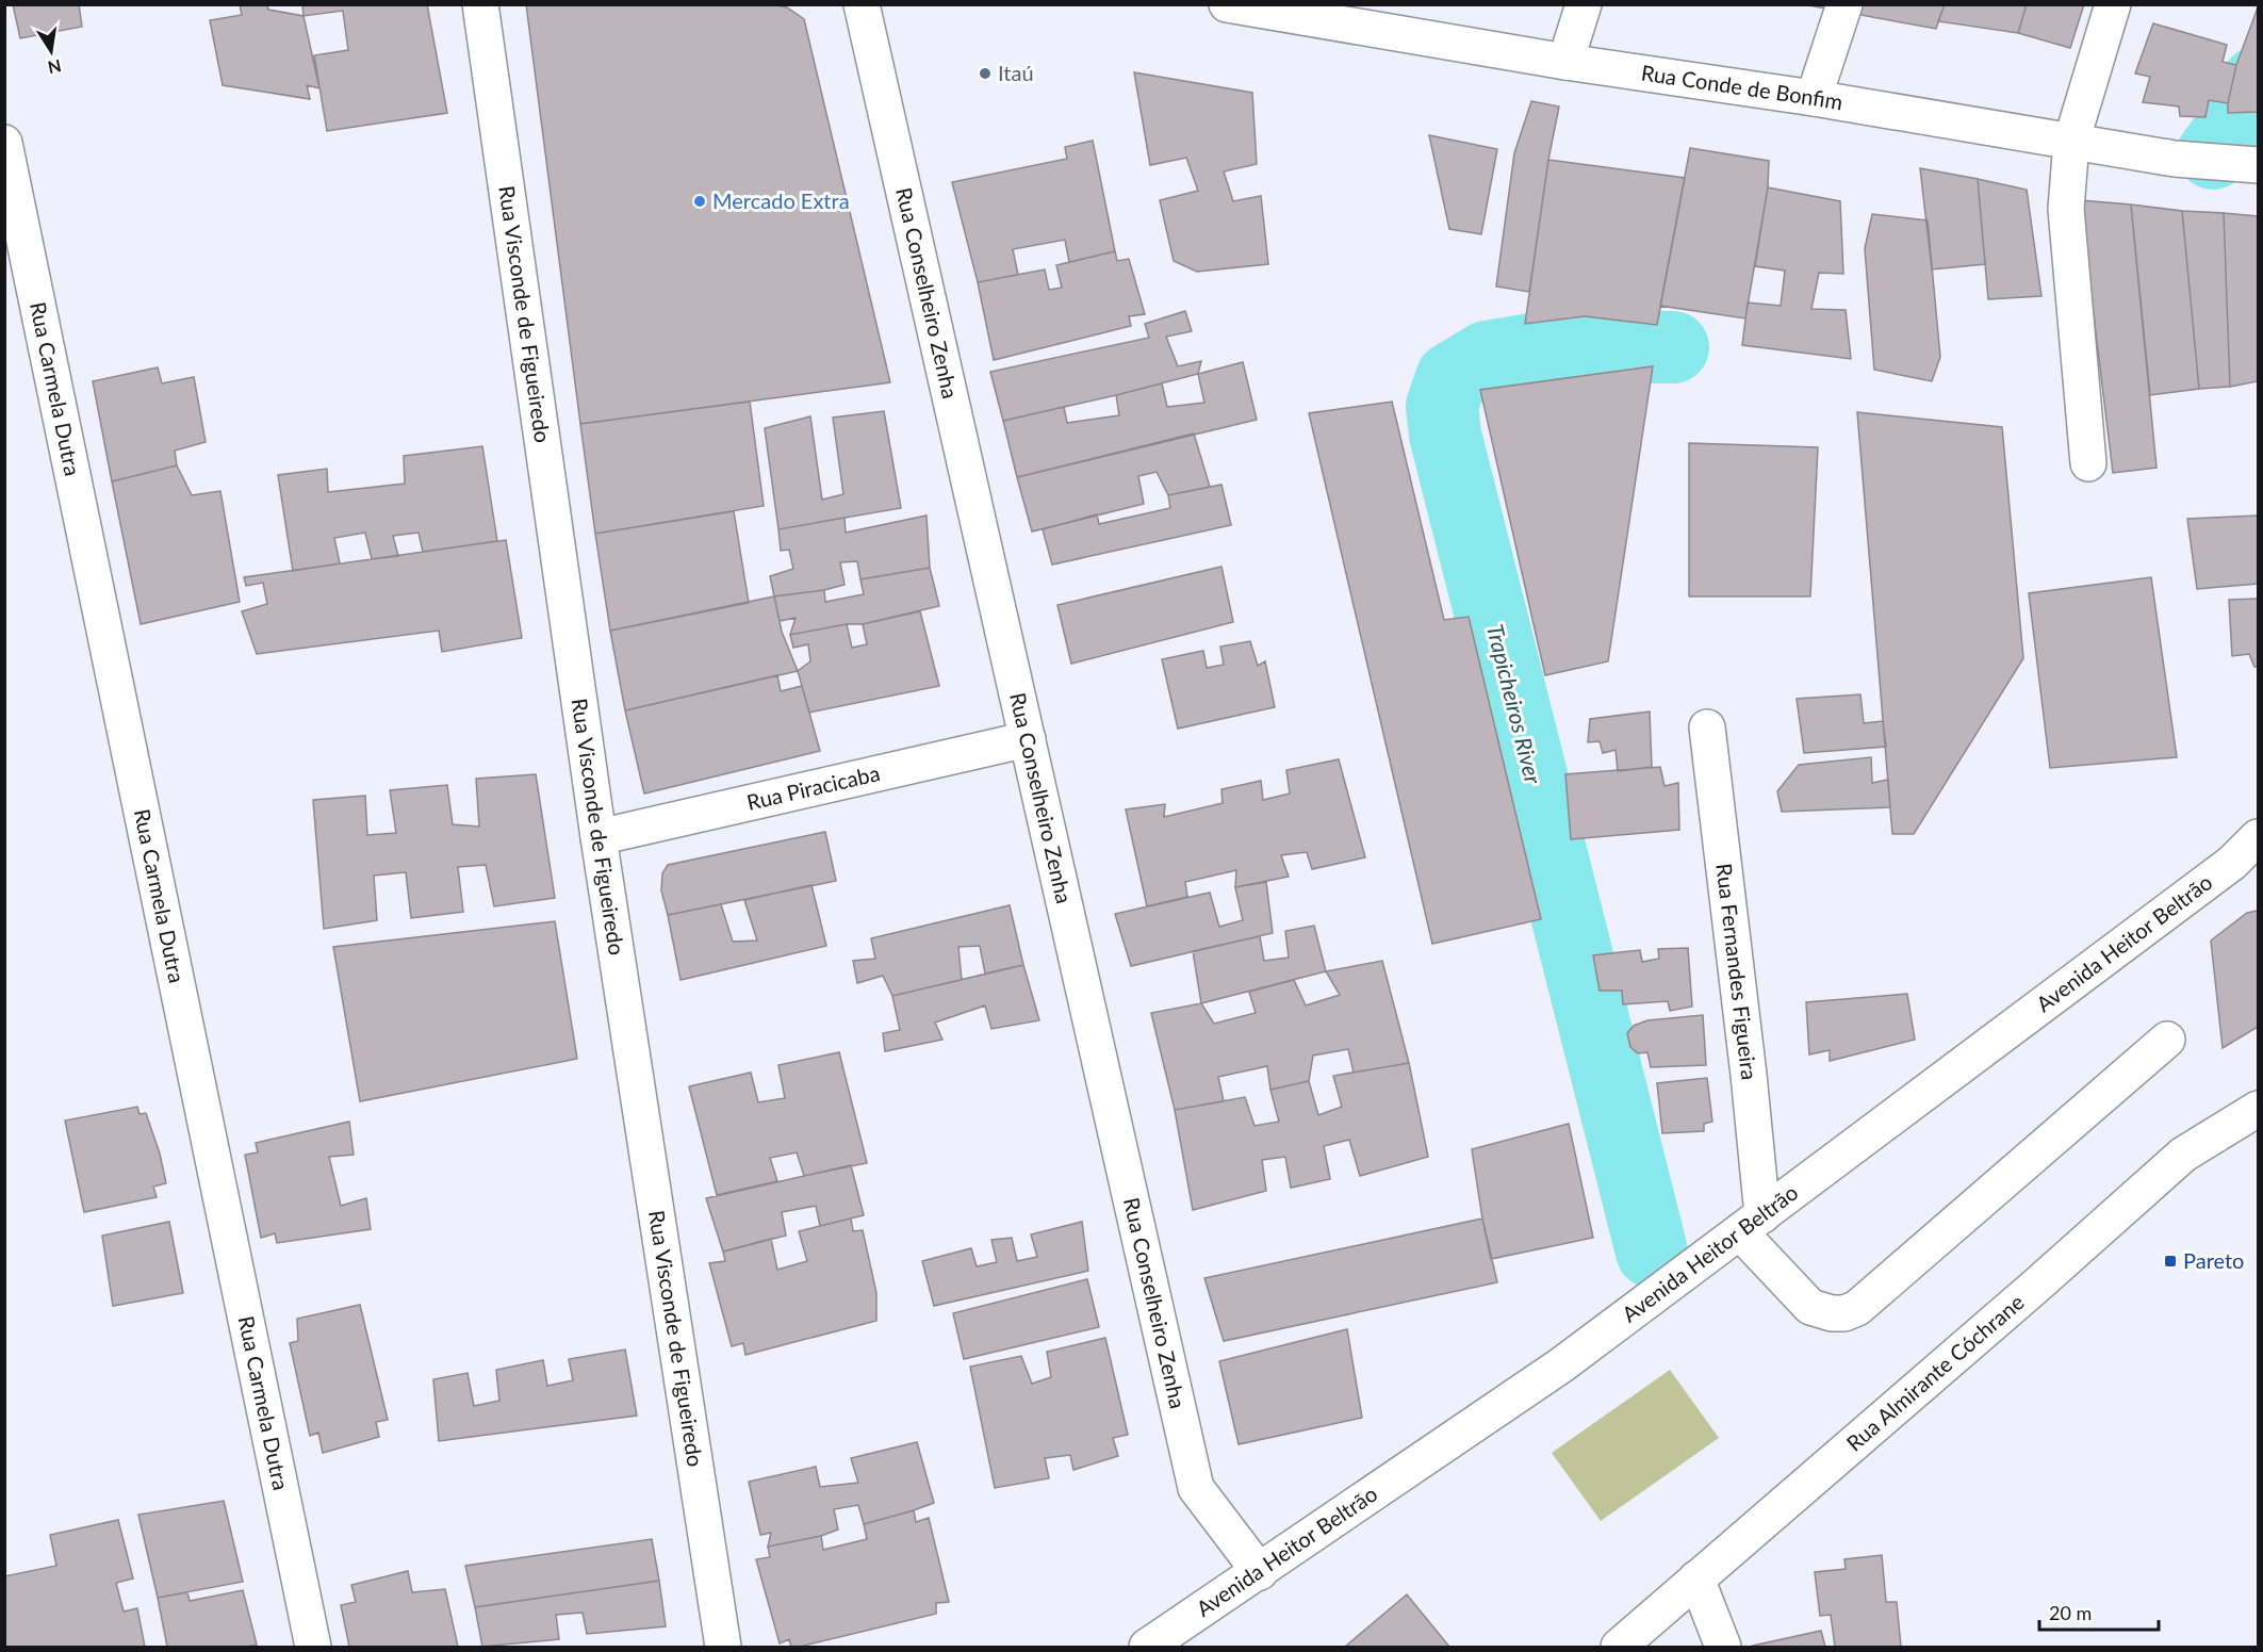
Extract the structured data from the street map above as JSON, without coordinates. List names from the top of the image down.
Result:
{
  "streets": {
    "street": [
      "Rua Conde de Bonfim",
      "Rua Conselheiro Zenha",
      "Rua Visconde de Figueiredo",
      "Rua Carmela Dutra",
      "Rua Piracicaba",
      "Avenida Heitor Beltrão",
      "Rua Fernandes Figueira",
      "Rua Almirante Cóchrane"
    ]
  },
  "crossings": [
    ["Rua Conselheiro Zenha", "Rua Piracicaba"],
    ["Rua Conselheiro Zenha", "Avenida Heitor Beltrão"],
    ["Rua Visconde de Figueiredo", "Rua Piracicaba"],
    ["Avenida Heitor Beltrão", "Rua Fernandes Figueira"]
  ],
  "water": ["Trapicheiros River"],
  "places": {
    "other": ["Itaú", "Mercado Extra"],
    "transit": ["Pareto"]
  },
  "scale_bar": "20 m",
  "north": "bottom"
}
